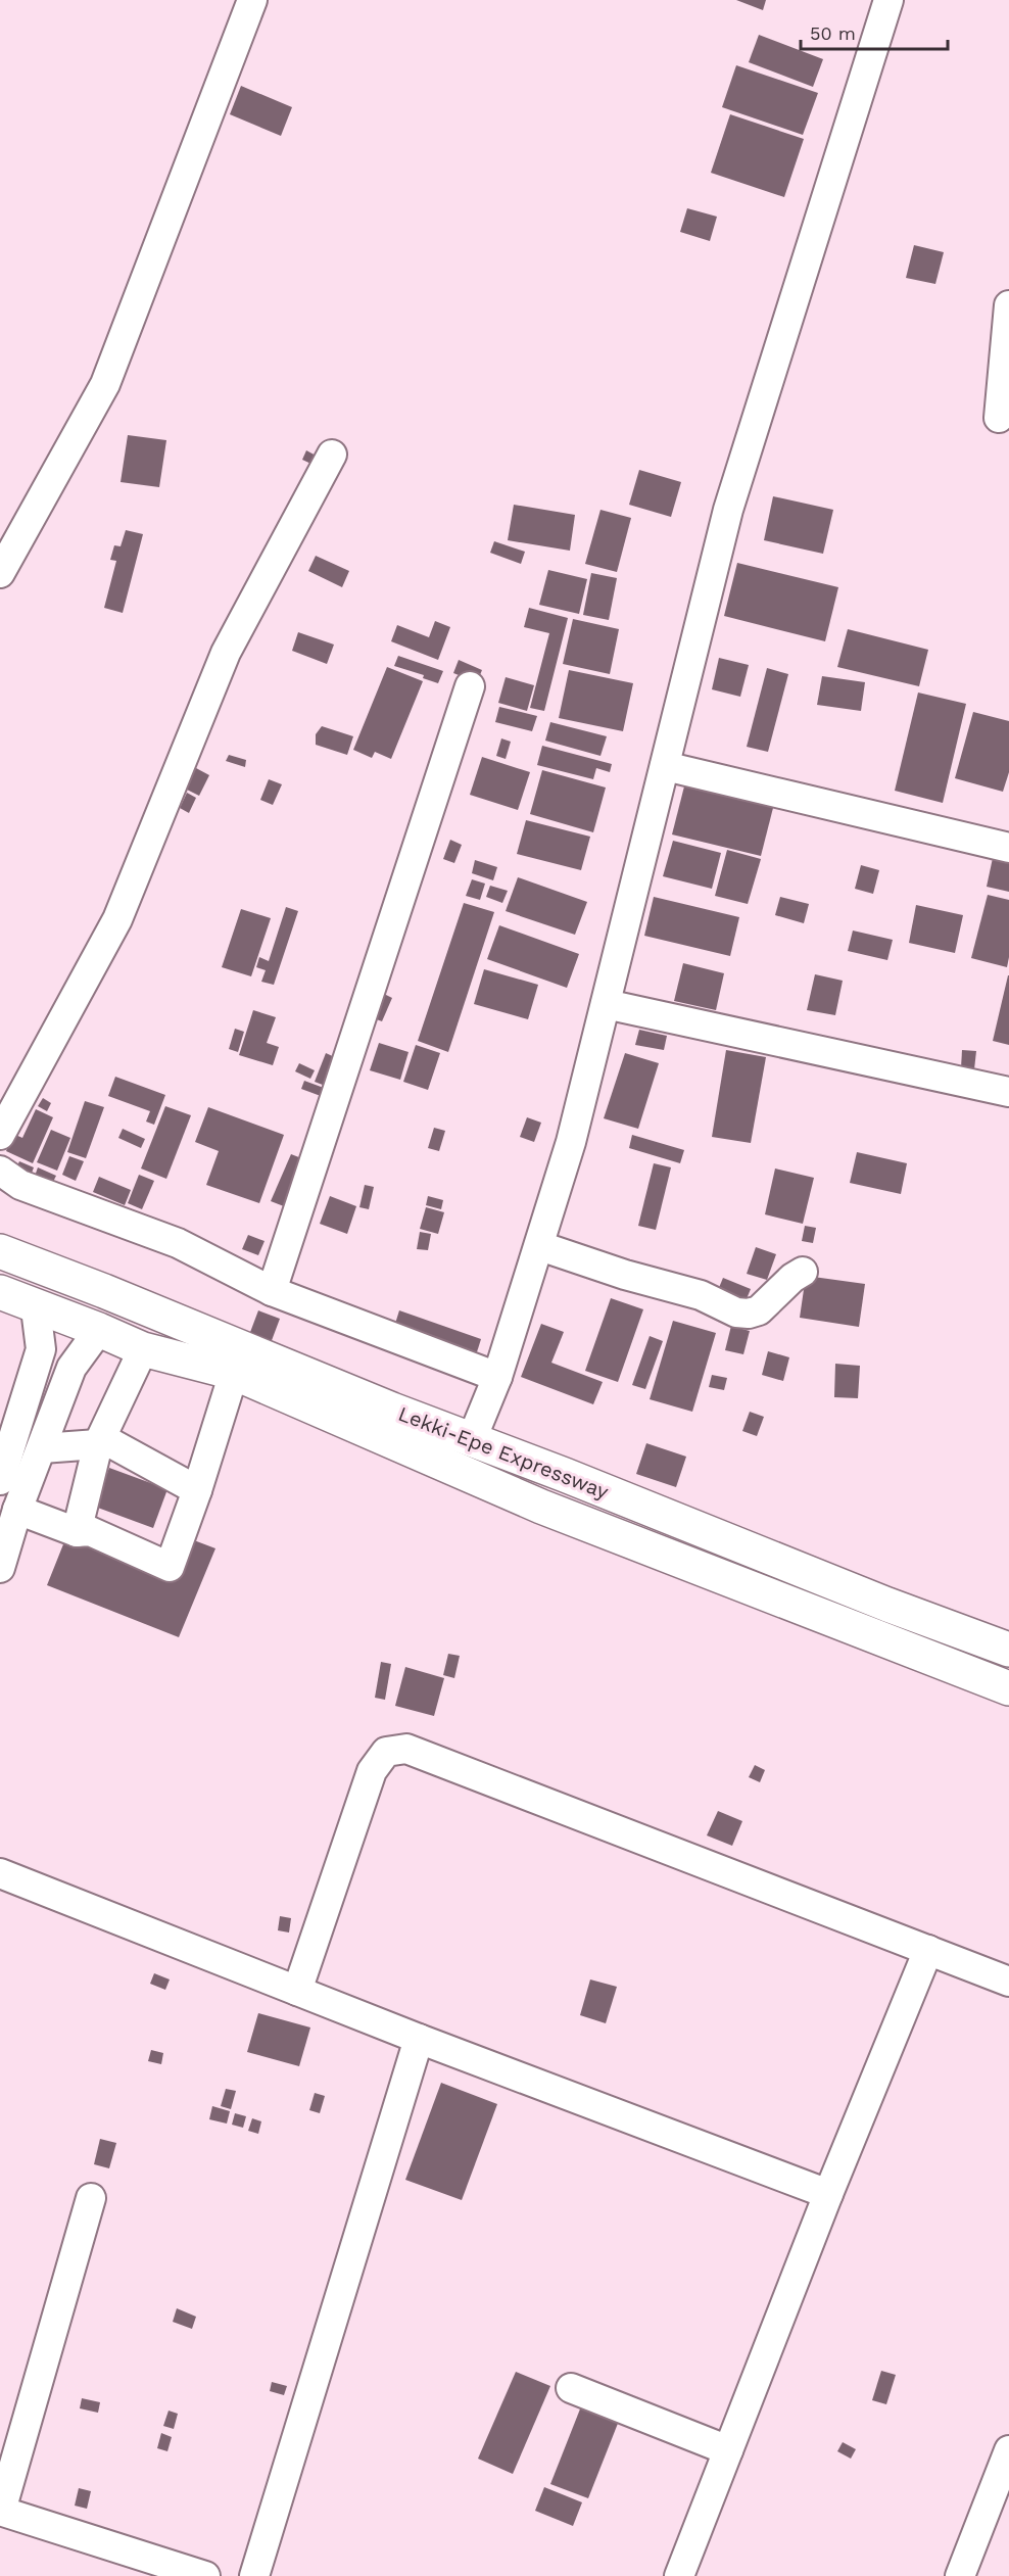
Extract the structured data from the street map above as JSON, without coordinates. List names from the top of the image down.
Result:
{
  "streets": {
    "highway": ["Lekki-Epe Expressway"]
  },
  "scale_bar": "50 m"
}
